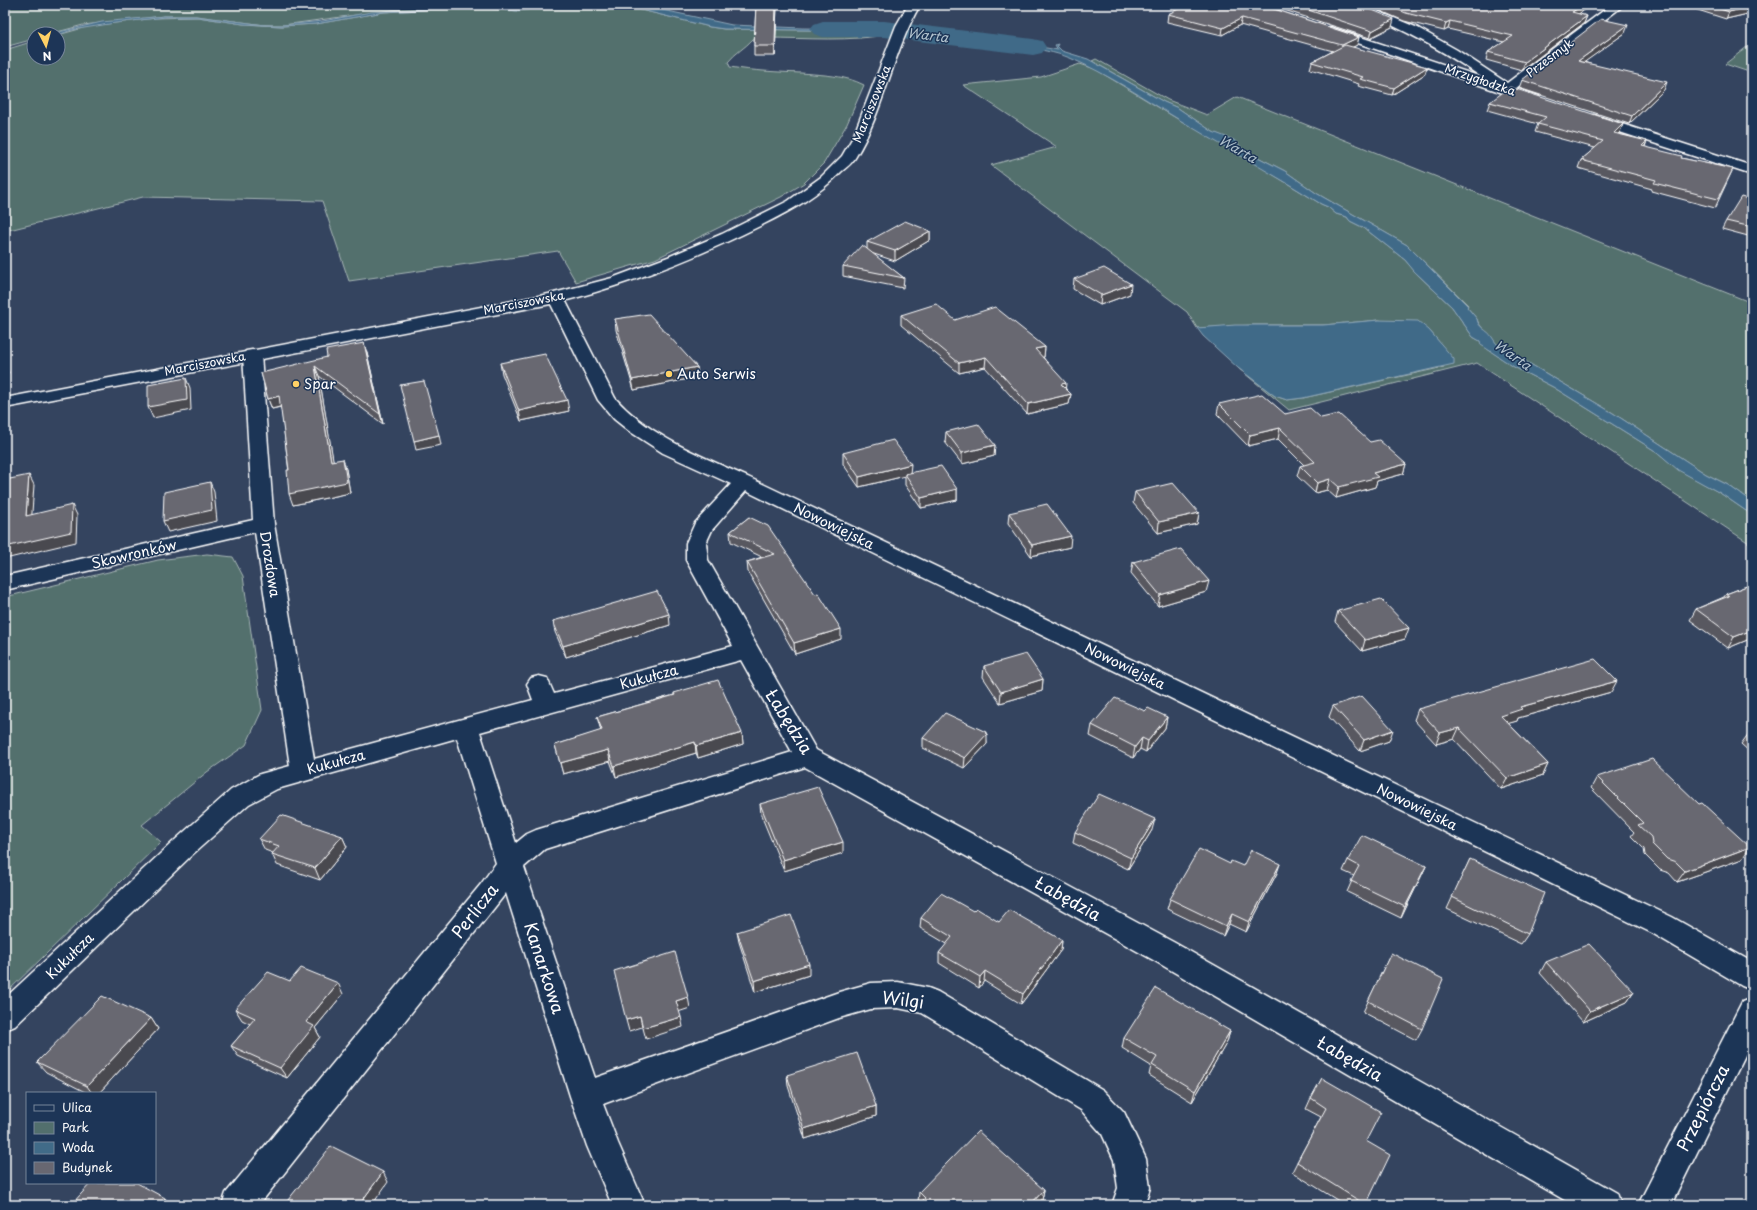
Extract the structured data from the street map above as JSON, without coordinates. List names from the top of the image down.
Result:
{
  "streets": {
    "street": [
      "Przesmyk",
      "Mrzygłodzka",
      "Marciszowska",
      "Nowowiejska",
      "Skowronków",
      "Drozdowa",
      "Kukułcza",
      "Łabędzia",
      "Perlicza",
      "Kanarkowa",
      "Wilgi",
      "Przepiórcza"
    ]
  },
  "crossings": [
    ["Przesmyk", "Mrzygłodzka"],
    ["Marciszowska", "Nowowiejska"],
    ["Marciszowska", "Drozdowa"],
    ["Nowowiejska", "Łabędzia"],
    ["Skowronków", "Drozdowa"],
    ["Drozdowa", "Kukułcza"],
    ["Kukułcza", "Łabędzia"],
    ["Kukułcza", "Kanarkowa"],
    ["Łabędzia", "Perlicza"],
    ["Perlicza", "Kanarkowa"],
    ["Kanarkowa", "Wilgi"]
  ],
  "water": ["Warta"],
  "places": ["Auto Serwis", "Spar"],
  "legend": [
    "Ulica",
    "Park",
    "Woda",
    "Budynek"
  ],
  "north": "bottom"
}
